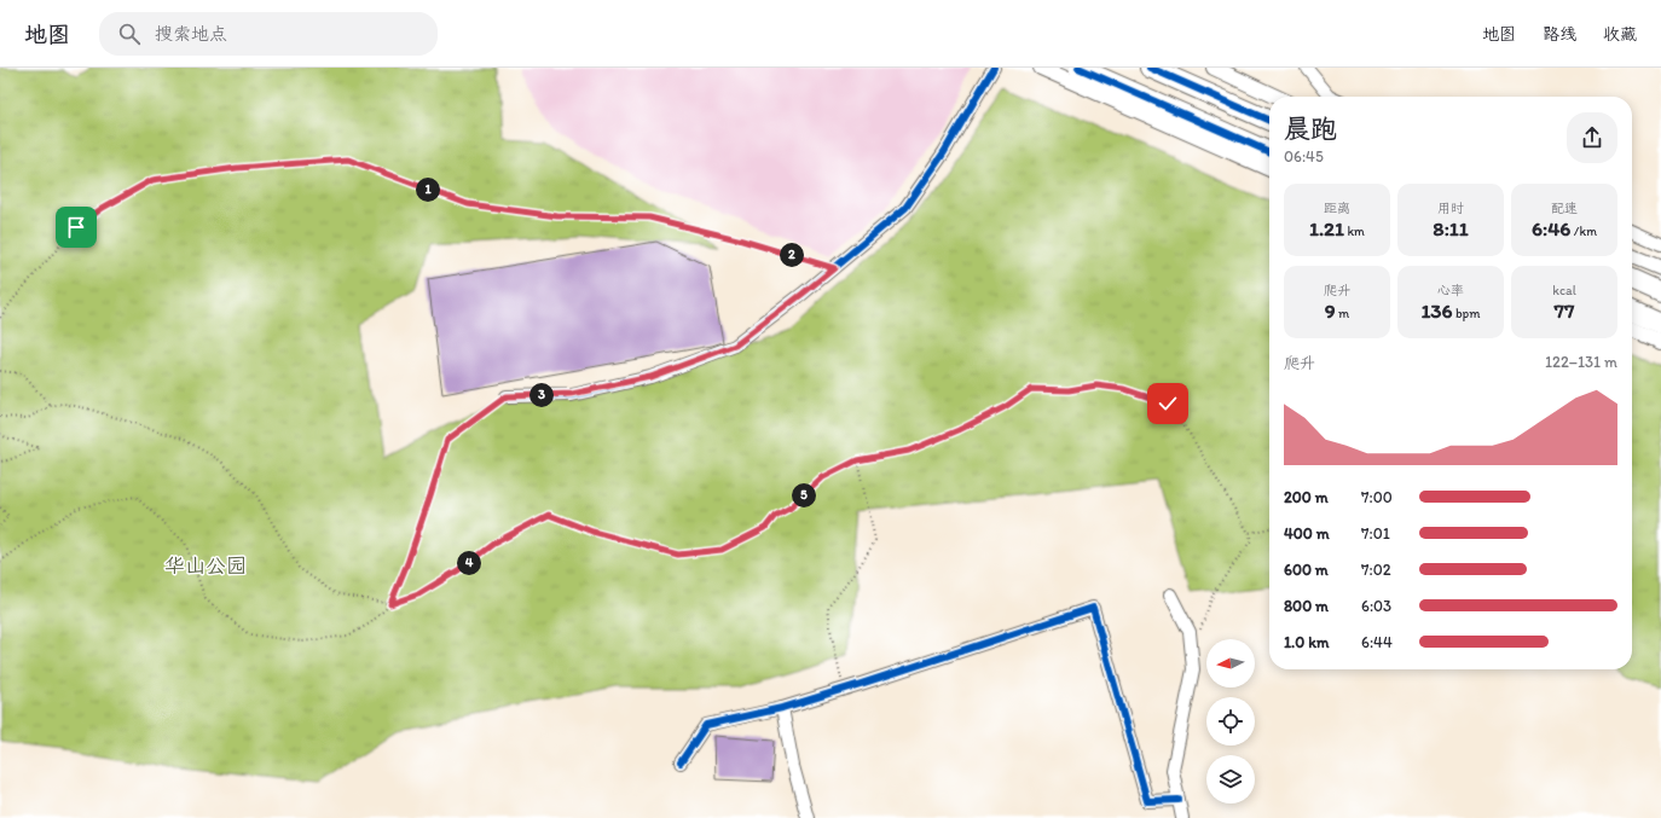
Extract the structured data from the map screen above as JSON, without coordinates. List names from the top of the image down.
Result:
{
  "parks": ["华山公园"],
  "north": "left",
  "page": {
    "header": "地图",
    "search": "搜索地点",
    "nav": ["地图", "路线", "收藏"],
    "heading": ["晨跑", "06:45"],
    "pins": [
      "1",
      "2",
      "3",
      "5",
      "4"
    ],
    "stats": [
      ["距离", "1.21 km"],
      ["用时", "8:11"],
      ["配速", "6:46 /km"],
      ["爬升", "9 m"],
      ["心率", "136 bpm"],
      ["kcal", "77"]
    ],
    "chart": ["爬升", "122–131 m"],
    "list": [
      {
        "name": "200 m",
        "note": "7:00"
      },
      {
        "name": "400 m",
        "note": "7:01"
      },
      {
        "name": "600 m",
        "note": "7:02"
      },
      {
        "name": "800 m",
        "note": "6:03"
      },
      {
        "name": "1.0 km",
        "note": "6:44"
      }
    ]
  }
}
